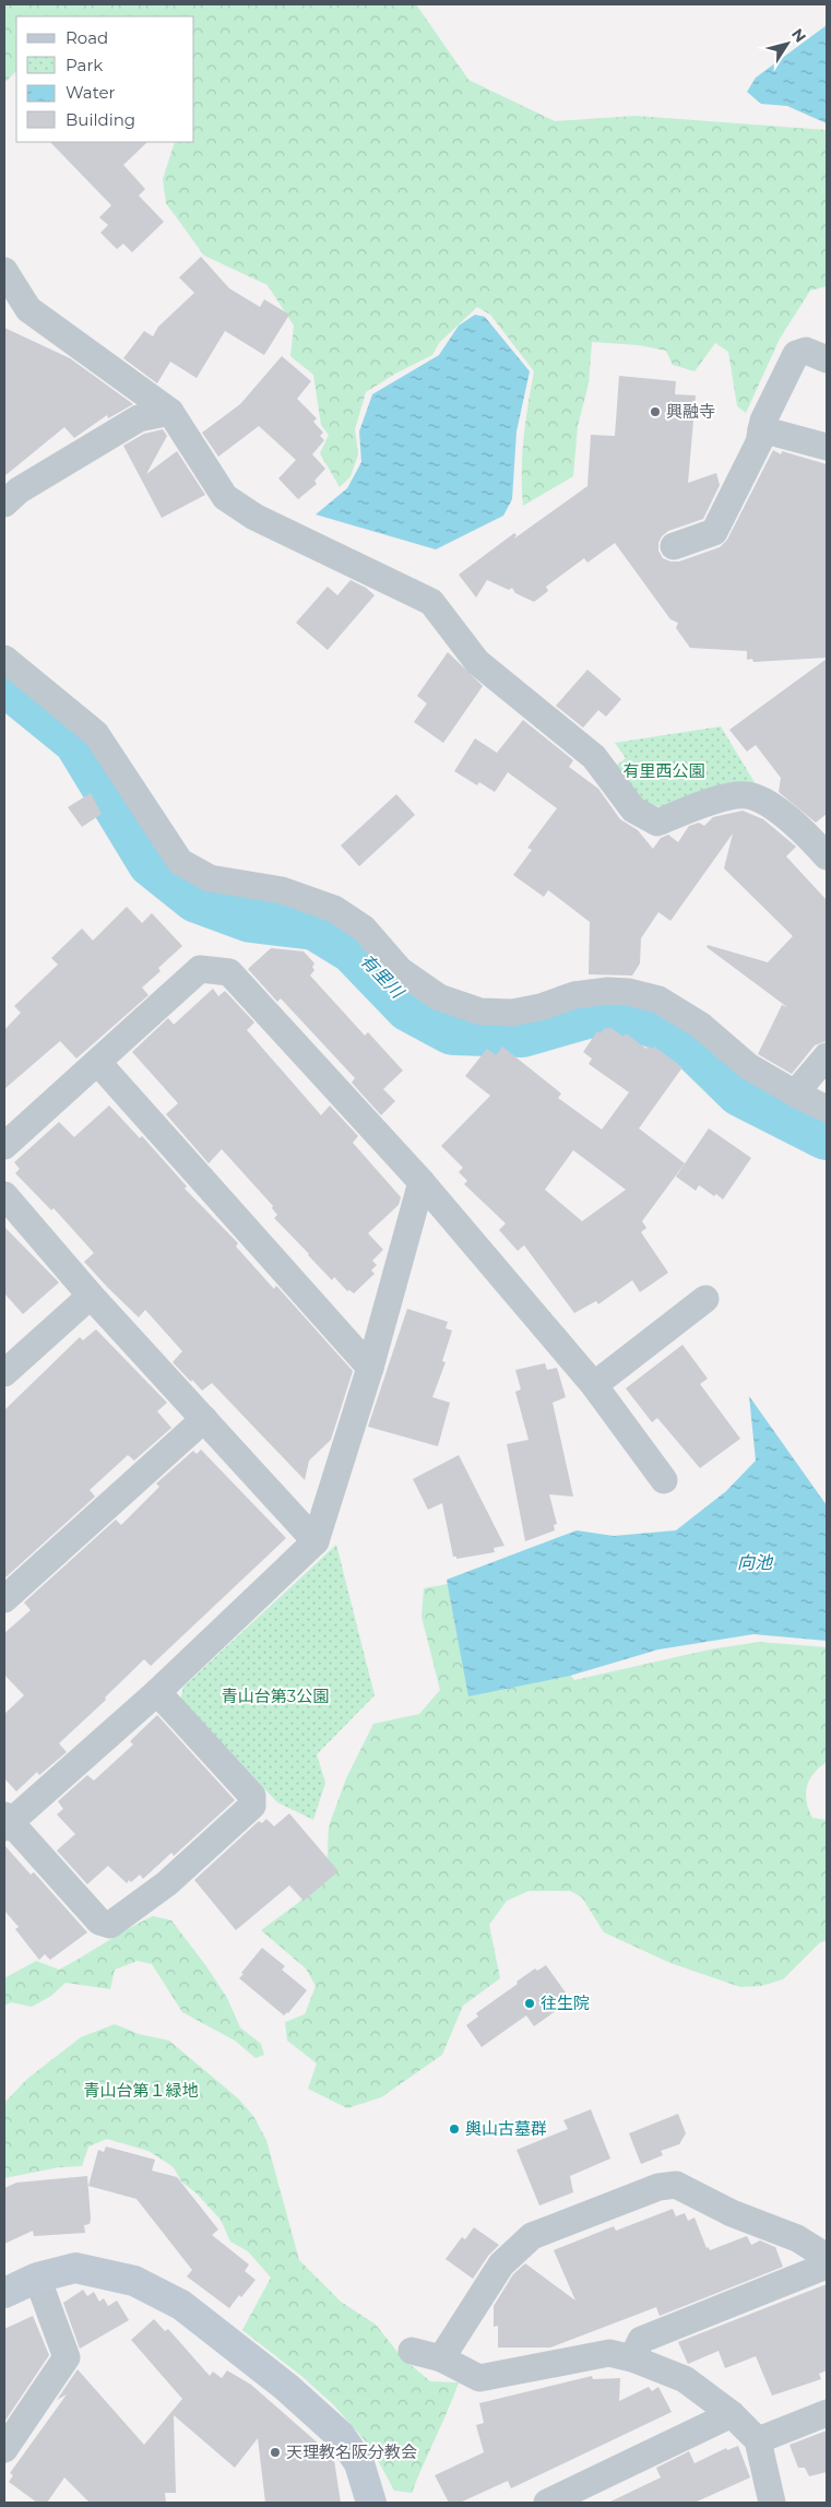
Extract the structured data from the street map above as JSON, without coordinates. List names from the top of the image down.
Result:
{
  "water": ["有里川", "向池"],
  "parks": ["有里西公園", "青山台第3公園", "青山台第１緑地"],
  "places": [
    "興融寺",
    "往生院",
    "輿山古墓群",
    "天理教名阪分教会"
  ],
  "legend": [
    "Road",
    "Park",
    "Water",
    "Building"
  ],
  "north": "top right"
}
